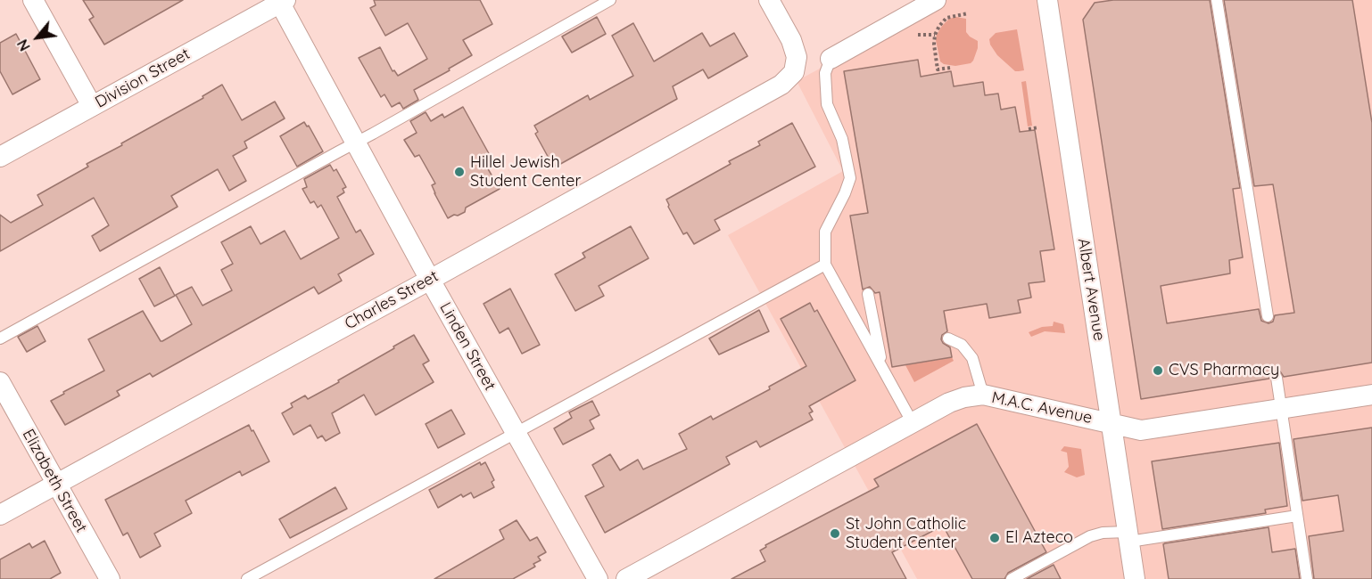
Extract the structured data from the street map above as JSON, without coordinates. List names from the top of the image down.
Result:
{
  "streets": {
    "street": [
      "Division Street",
      "Albert Avenue",
      "Charles Street",
      "Linden Street",
      "M.A.C. Avenue",
      "Elizabeth Street"
    ]
  },
  "crossings": [
    ["Division Street", "Linden Street"],
    ["Albert Avenue", "M.A.C. Avenue"],
    ["Charles Street", "Linden Street"],
    ["Charles Street", "Elizabeth Street"]
  ],
  "places": [
    "Hillel Jewish Student Center",
    "CVS Pharmacy",
    "St John Catholic Student Center",
    "El Azteco"
  ],
  "north": "bottom left"
}
